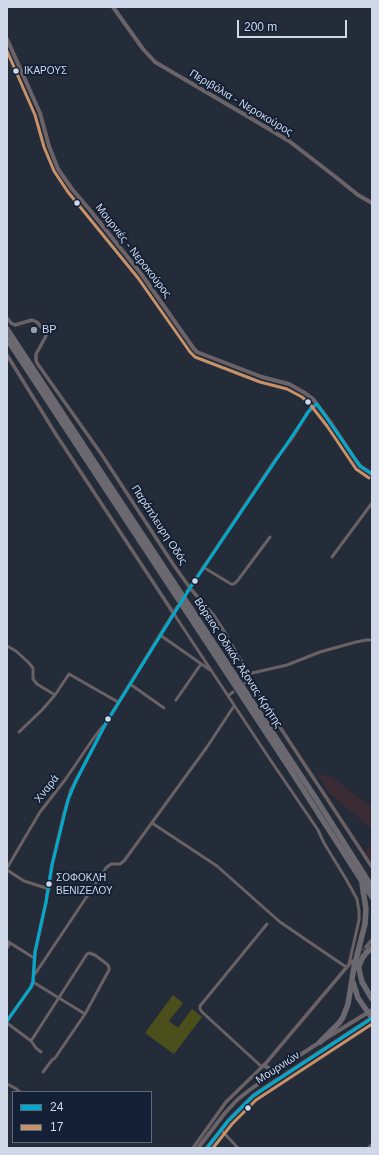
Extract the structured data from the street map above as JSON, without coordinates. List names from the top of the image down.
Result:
{
  "streets": {
    "highway": ["Βόρειος Οδικός Άξονας Κρήτης"],
    "main road": ["Περιβόλια - Νεροκούρος", "Μουρνιές - Νεροκούρος", "Μουρνιών"],
    "street": ["Παράπλευρη Οδός", "Χναρά"]
  },
  "places": ["ΙΚΑΡΟΥΣ", "BP", "ΣΟΦΟΚΛΗ ΒΕΝΙΖΕΛΟΥ"],
  "lines": ["transit line 17", "transit line 24"],
  "legend": ["24", "17"],
  "scale_bar": "200 m"
}
